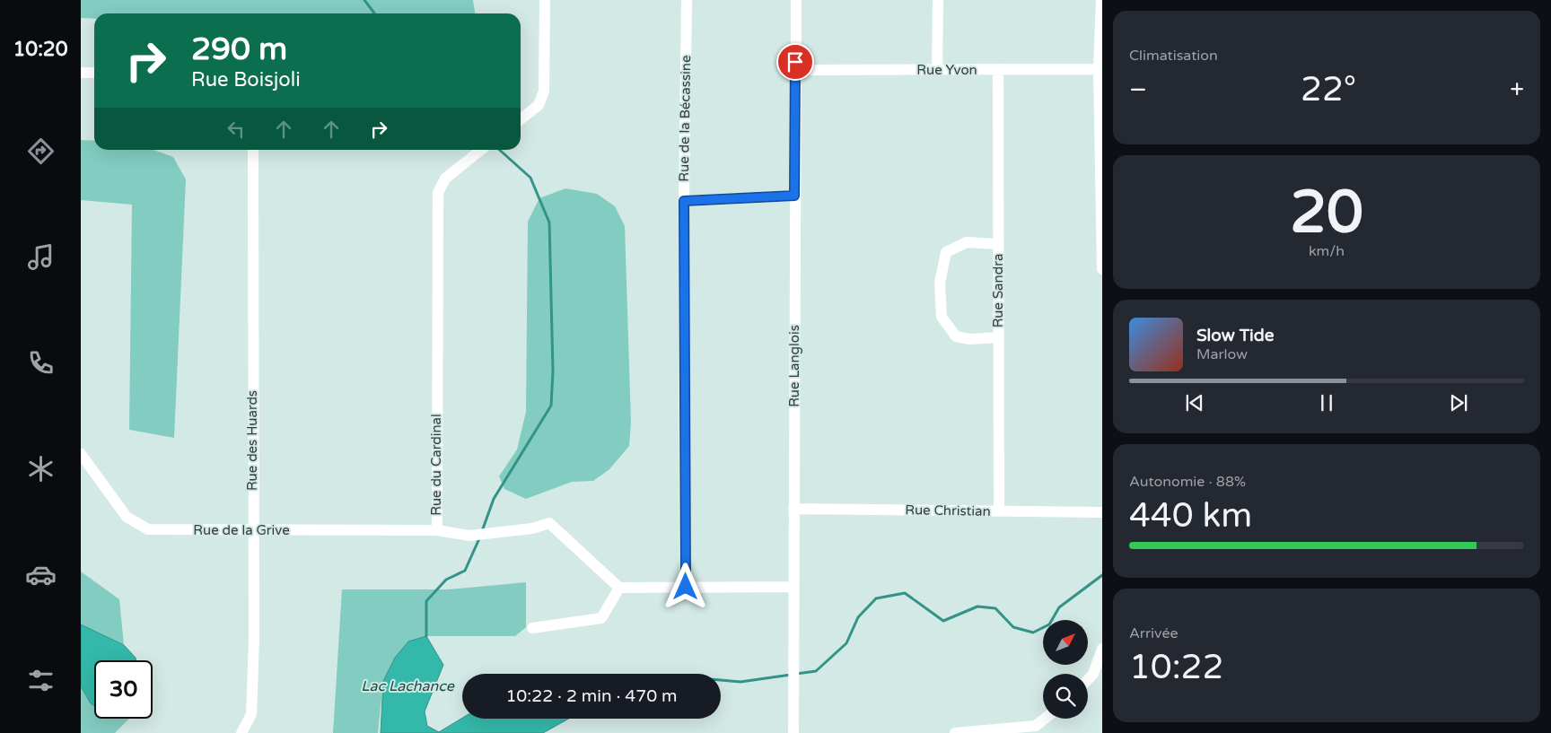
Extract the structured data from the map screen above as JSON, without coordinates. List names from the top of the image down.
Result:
{
  "streets": {
    "street": [
      "Rue Yvon",
      "Rue de la Bécassine",
      "Rue Sandra",
      "Rue Langlois",
      "Rue des Huards",
      "Rue du Cardinal",
      "Rue Christian",
      "Rue de la Grive"
    ]
  },
  "crossings": [
    ["Rue Yvon", "Rue Sandra"],
    ["Rue Yvon", "Rue Langlois"],
    ["Rue Sandra", "Rue Christian"],
    ["Rue Langlois", "Rue Christian"],
    ["Rue des Huards", "Rue de la Grive"],
    ["Rue du Cardinal", "Rue de la Grive"]
  ],
  "water": ["Lac Lachance"],
  "north": "top right",
  "page": {
    "tabs": "10:20",
    "tile": [
      "Climatisation",
      ["20", "km/h"],
      ["Autonomie · 88%", "440 km"],
      ["Arrivée", "10:22"]
    ],
    "turn": ["290 m", "Rue Boisjoli"],
    "heat": ["−", "22°", "+"],
    "song": ["Slow Tide", "Marlow"],
    "limit": "30",
    "trip": "10:22 · 2 min · 470 m"
  }
}
